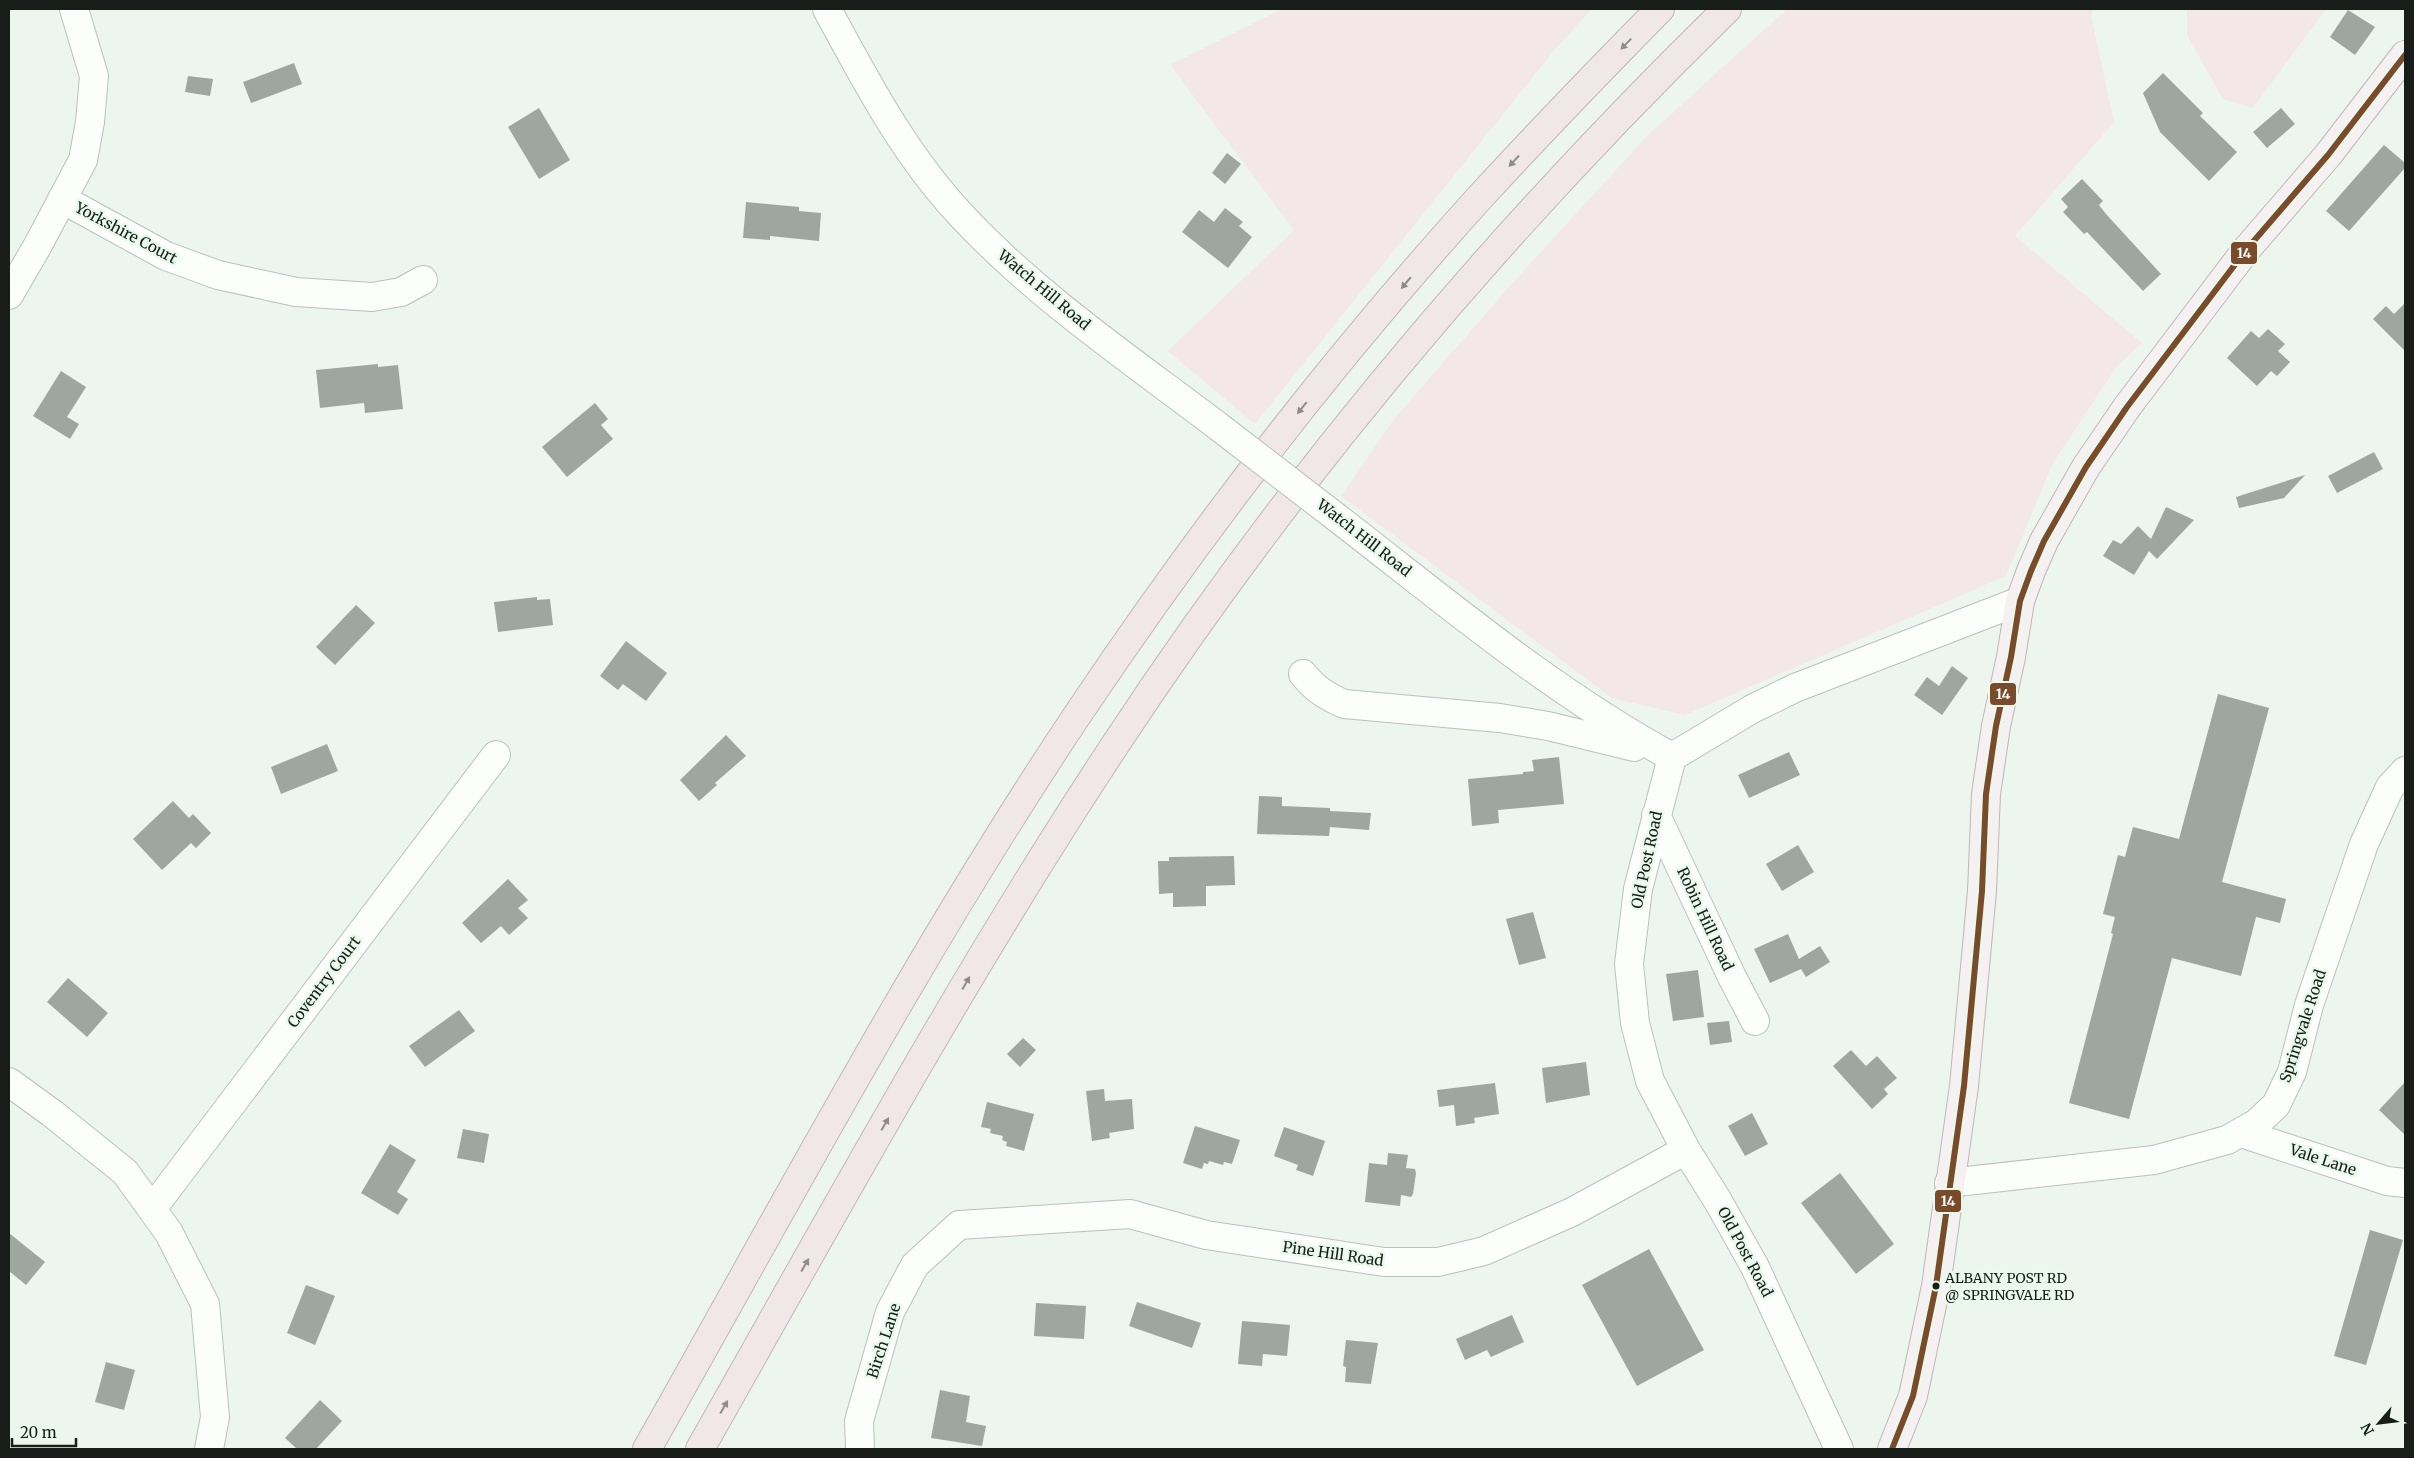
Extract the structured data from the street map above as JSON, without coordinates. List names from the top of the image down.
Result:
{
  "streets": {
    "street": [
      "Yorkshire Court",
      "Watch Hill Road",
      "Old Post Road",
      "Robin Hill Road",
      "Coventry Court",
      "Springvale Road",
      "Vale Lane",
      "Pine Hill Road",
      "Birch Lane"
    ]
  },
  "crossings": [
    ["Watch Hill Road", "Old Post Road"],
    ["Old Post Road", "Robin Hill Road"],
    ["Old Post Road", "Pine Hill Road"],
    ["Springvale Road", "Vale Lane"],
    ["Pine Hill Road", "Birch Lane"]
  ],
  "places": ["ALBANY POST RD @ SPRINGVALE RD"],
  "lines": ["transit line 14"],
  "scale_bar": "20 m",
  "north": "bottom left"
}
